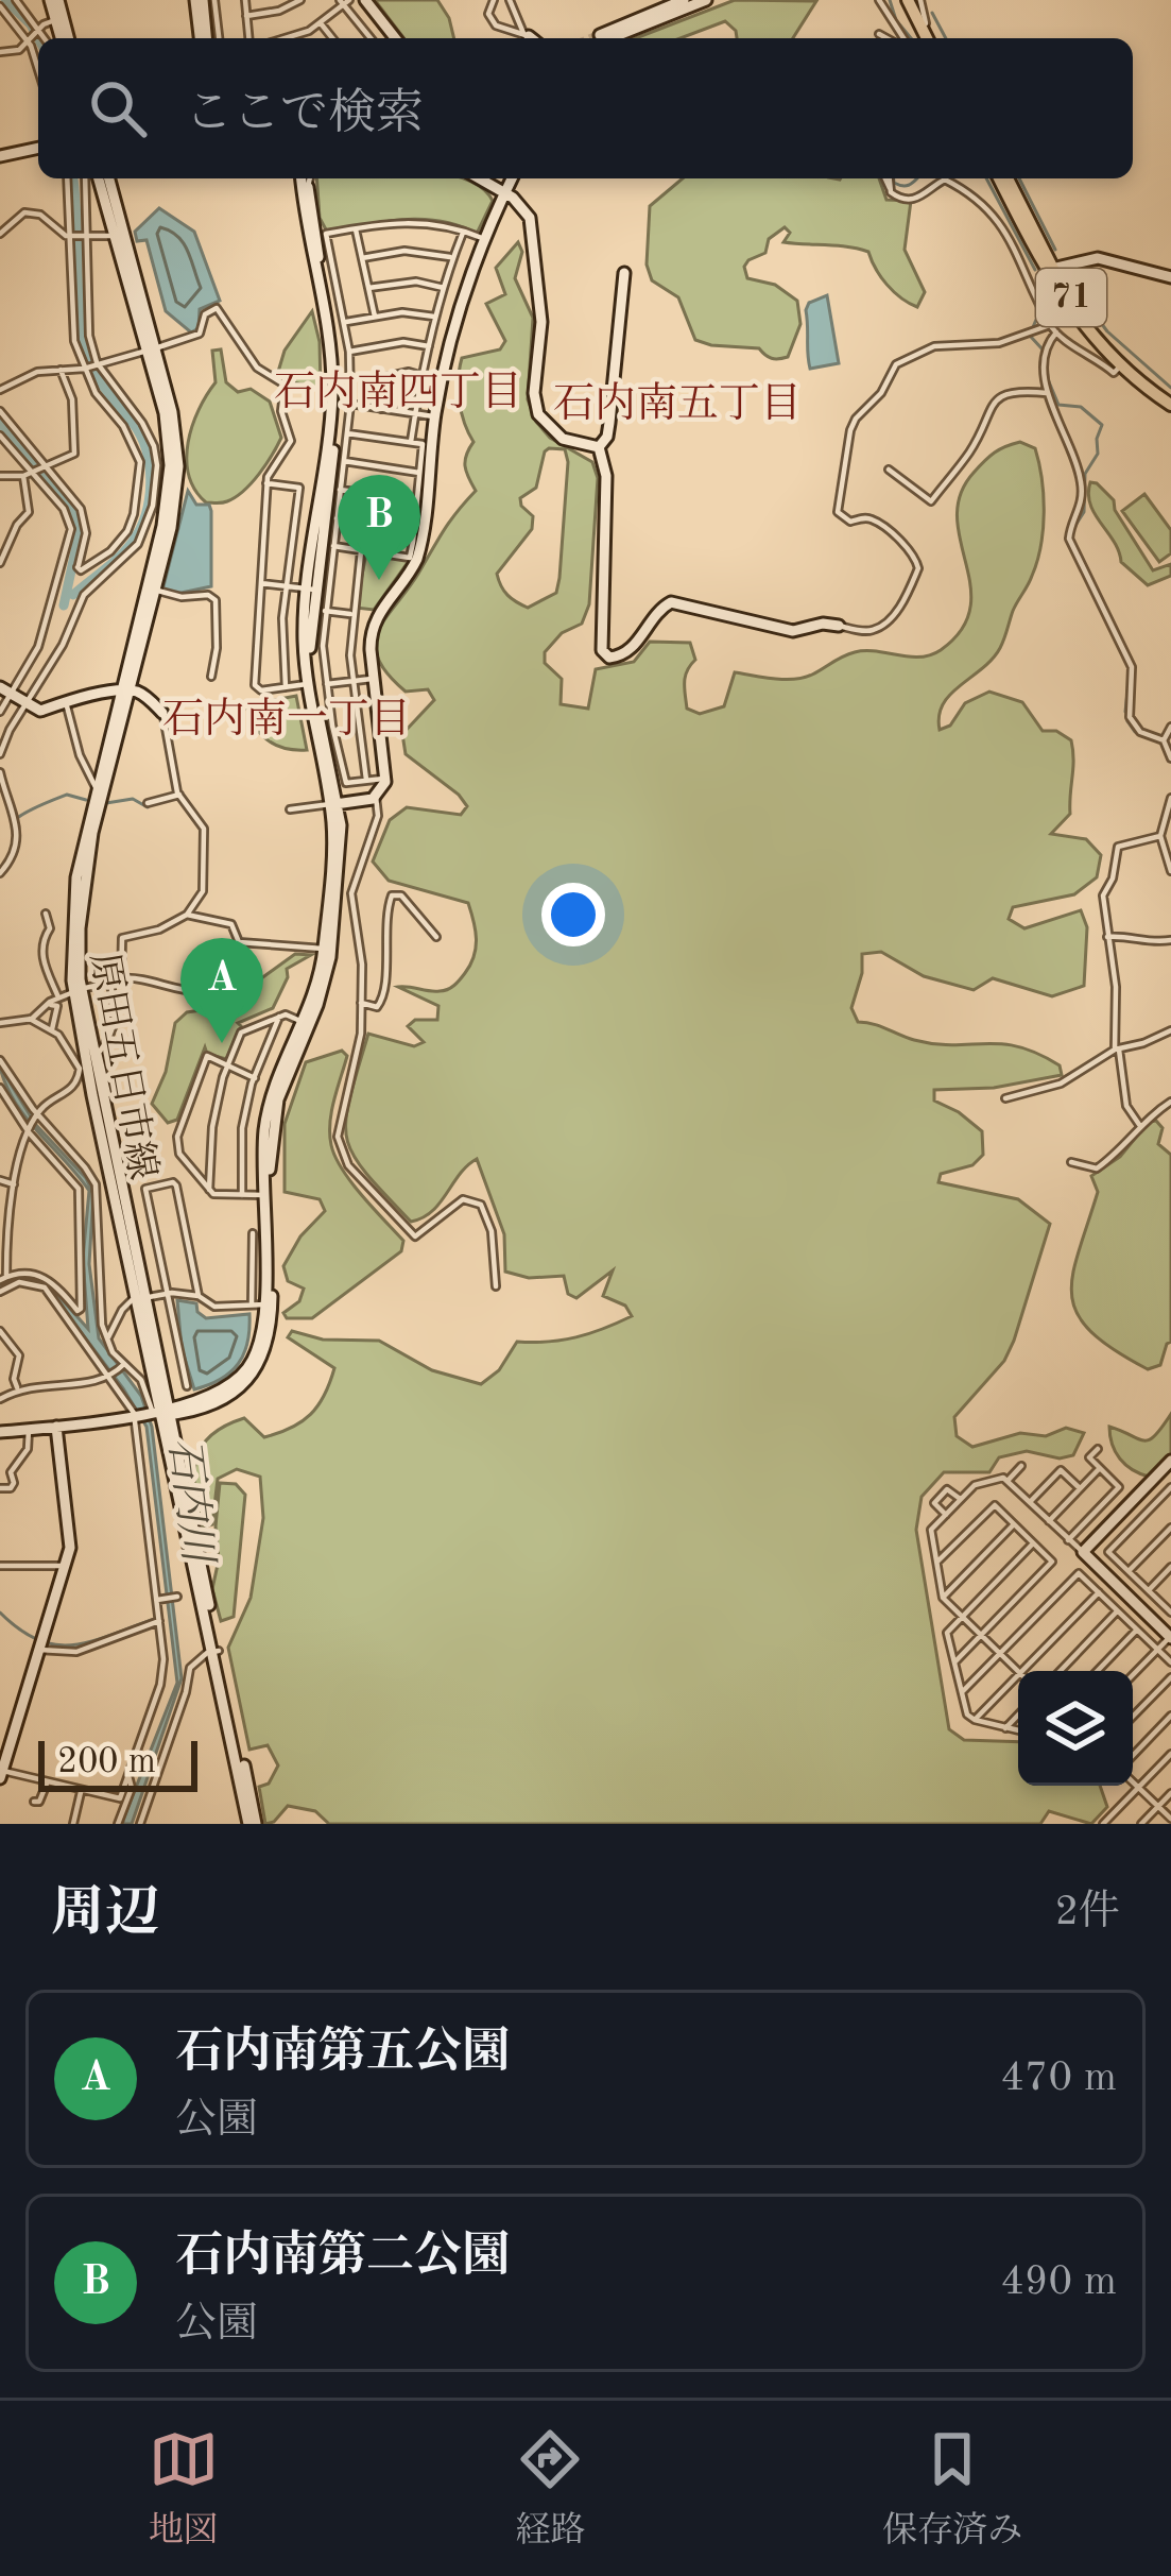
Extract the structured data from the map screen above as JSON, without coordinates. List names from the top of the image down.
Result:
{
  "streets": {
    "main road": ["71"],
    "street": ["原田五日市線"]
  },
  "districts": ["石内南四丁目", "石内南五丁目", "石内南一丁目"],
  "water": ["石内川"],
  "scale_bar": "200 m",
  "page": {
    "search": "ここで検索",
    "pins": ["B", "A"],
    "scale": "200 m",
    "heading": ["周辺", "2件"],
    "list": [
      {
        "mark": "A",
        "name": "石内南第五公園",
        "note": "公園",
        "value": "470 m"
      },
      {
        "mark": "B",
        "name": "石内南第二公園",
        "note": "公園",
        "value": "490 m"
      }
    ],
    "nav": ["地図", "経路", "保存済み"]
  }
}
